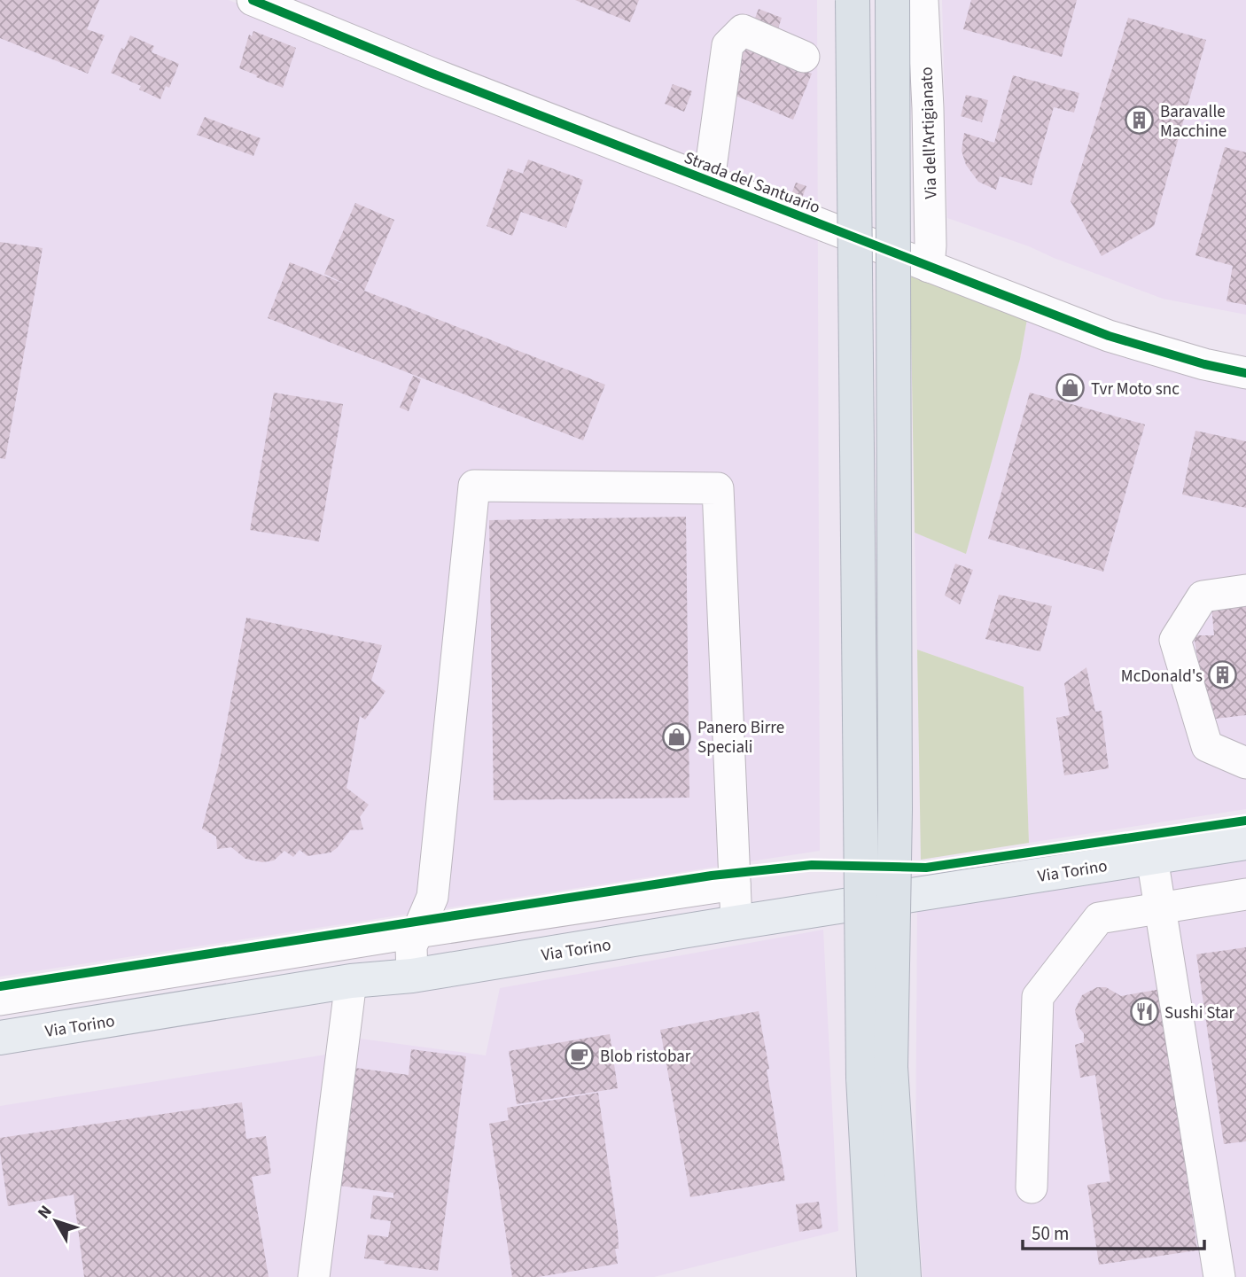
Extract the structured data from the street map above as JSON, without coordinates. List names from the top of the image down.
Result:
{
  "streets": {
    "main road": ["Via Torino"],
    "street": ["Via dell'Artigianato", "Strada del Santuario"]
  },
  "crossings": [
    ["Via dell'Artigianato", "Strada del Santuario"]
  ],
  "places": {
    "building": ["Baravalle Macchine", "McDonald's"],
    "shop": ["Tvr Moto snc", "Panero Birre Speciali"],
    "restaurant": ["Sushi Star"],
    "cafe": ["Blob ristobar"]
  },
  "scale_bar": "50 m",
  "north": "top left"
}
